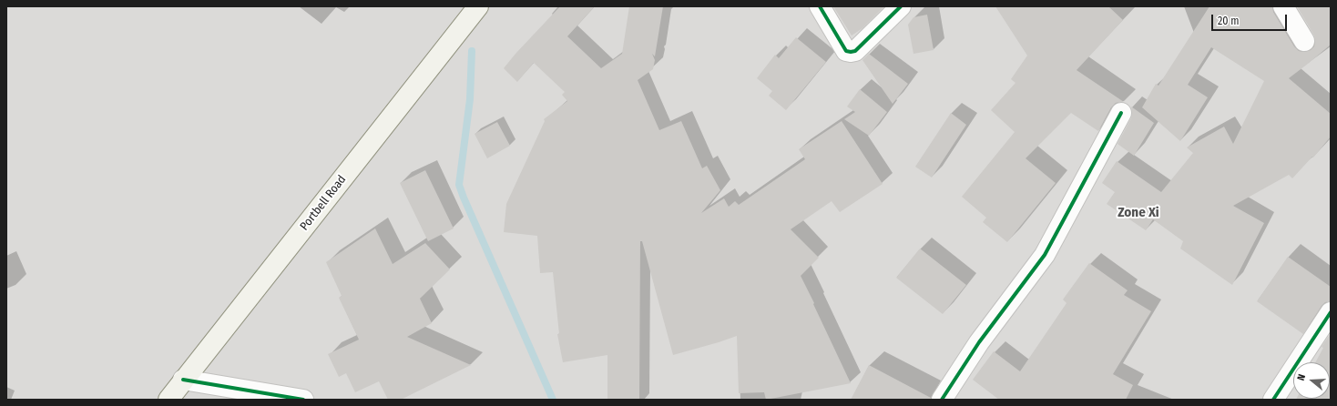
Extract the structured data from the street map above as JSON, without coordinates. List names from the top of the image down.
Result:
{
  "streets": {
    "main road": ["Portbell Road"]
  },
  "districts": ["Zone Xi"],
  "scale_bar": "20 m",
  "north": "left"
}
